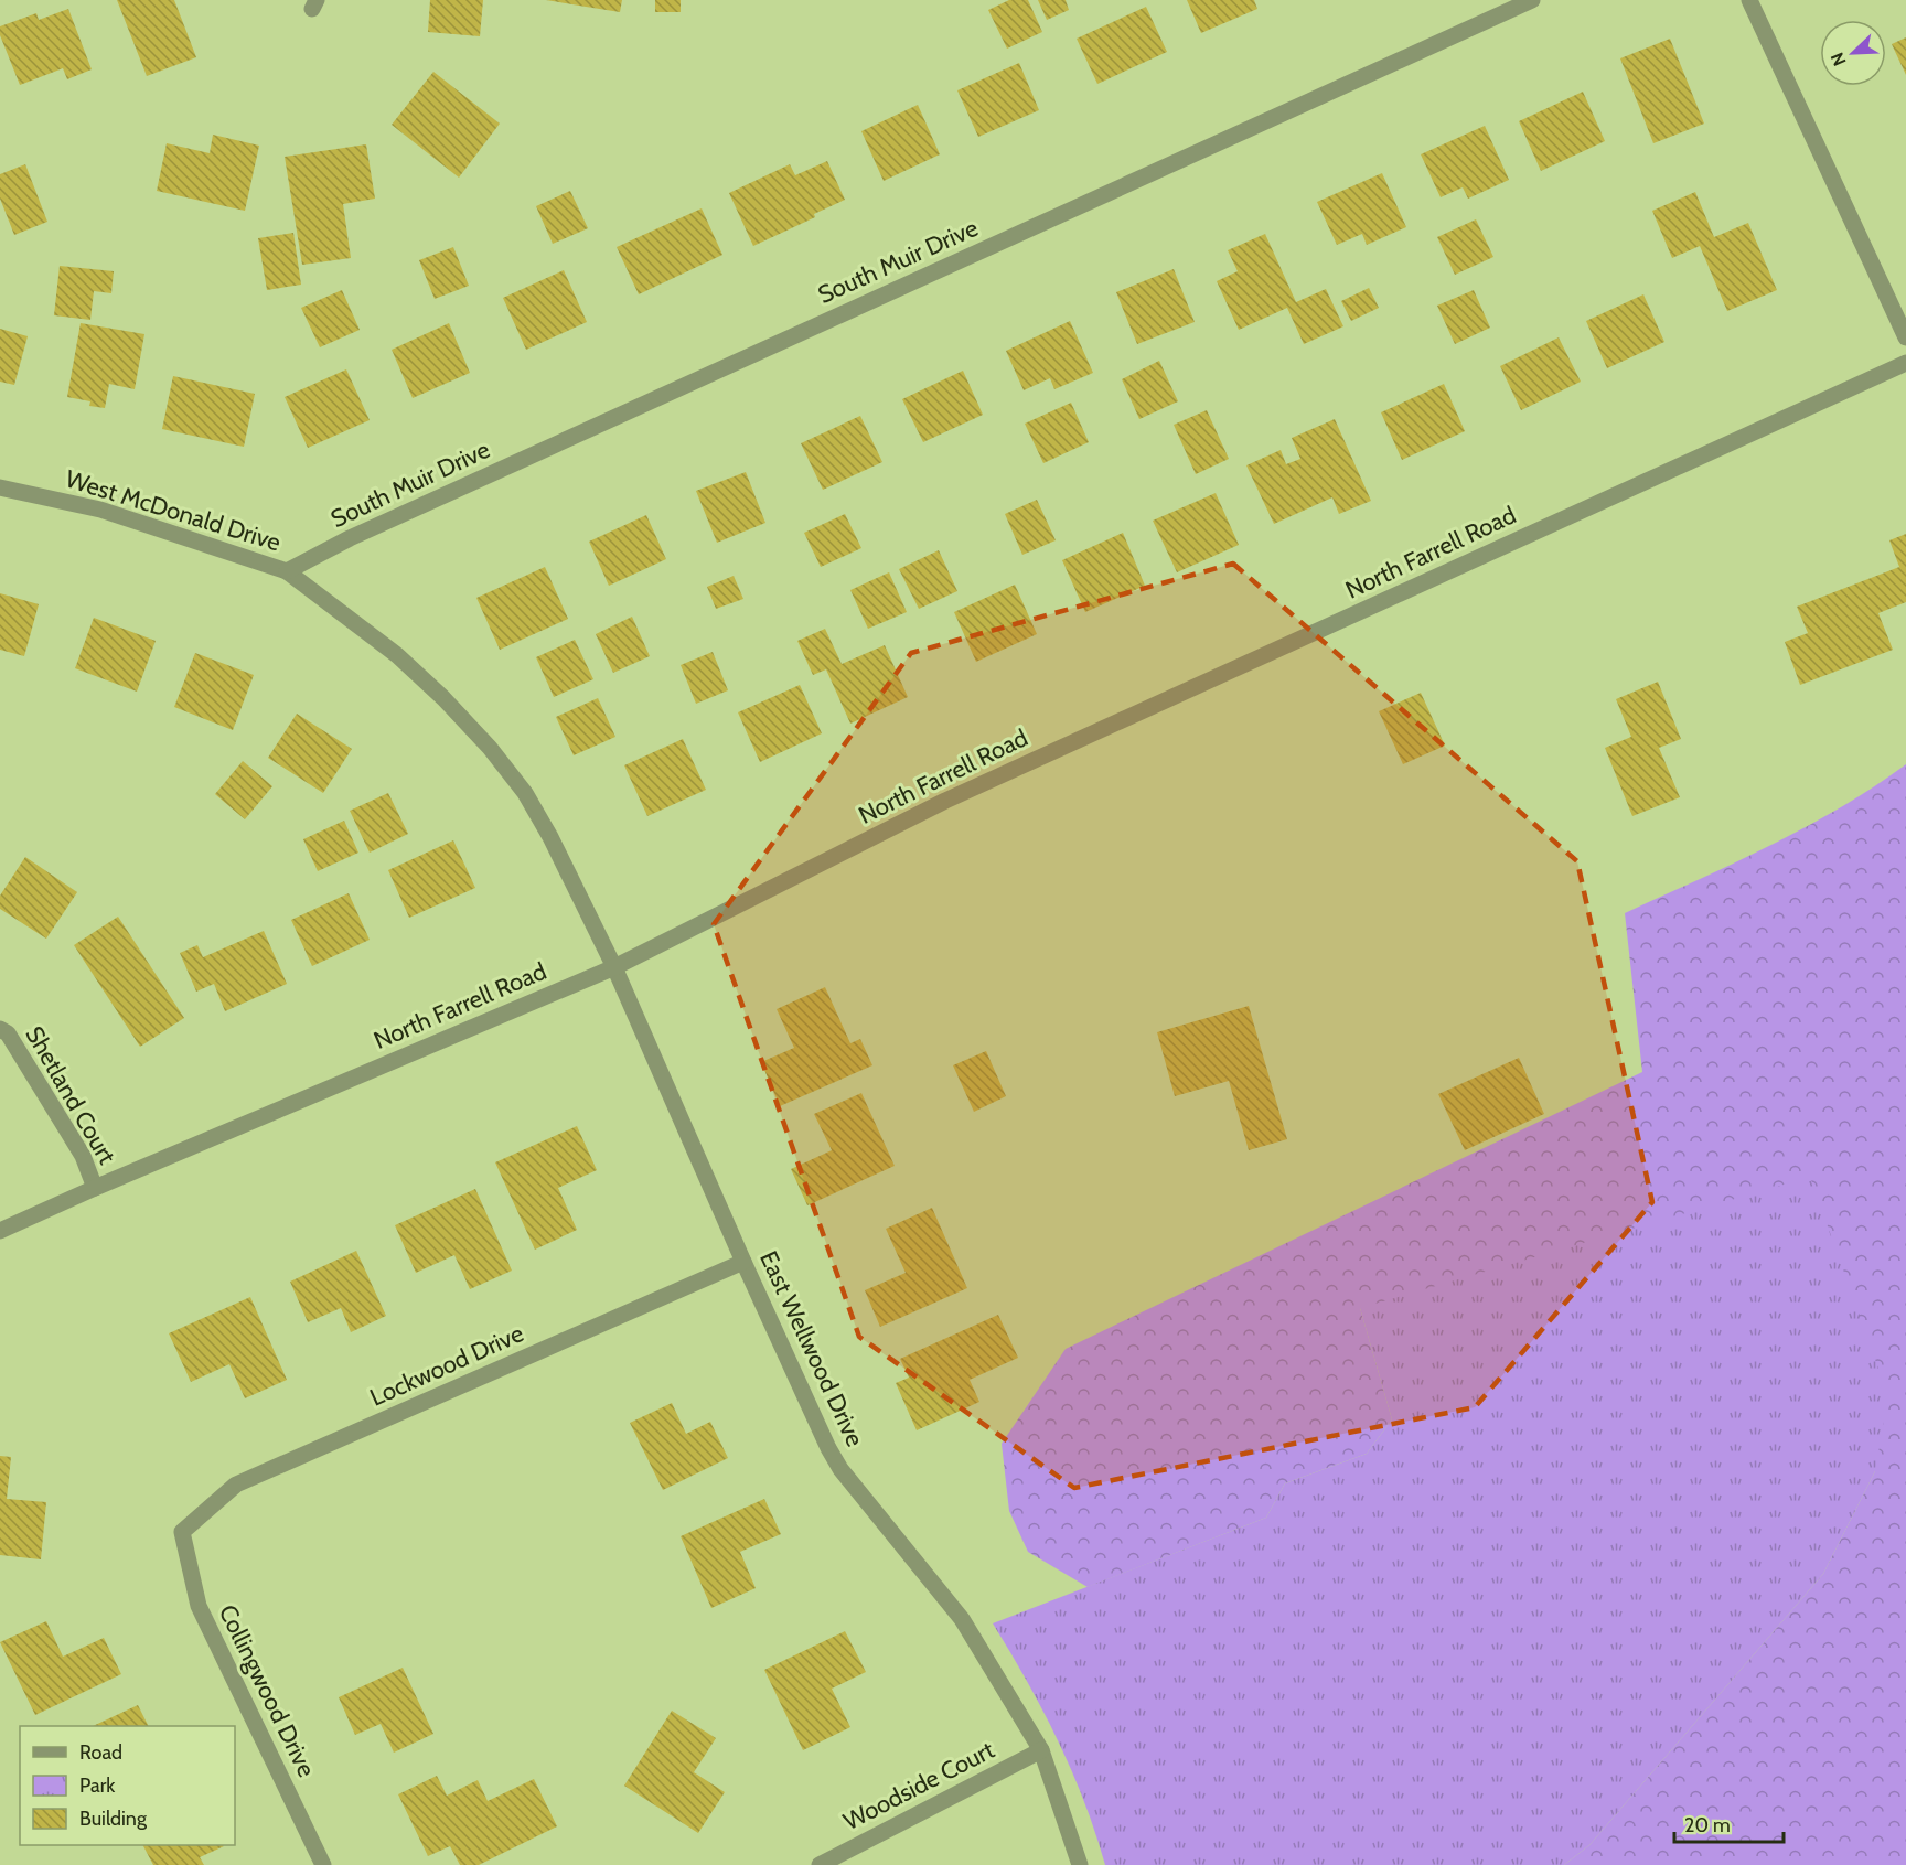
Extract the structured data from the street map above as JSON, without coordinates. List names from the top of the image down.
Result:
{
  "streets": {
    "street": [
      "South Muir Drive",
      "West McDonald Drive",
      "North Farrell Road",
      "Shetland Court",
      "East Wellwood Drive",
      "Lockwood Drive",
      "Collingwood Drive",
      "Woodside Court"
    ]
  },
  "crossings": [
    ["South Muir Drive", "West McDonald Drive"],
    ["West McDonald Drive", "North Farrell Road"],
    ["West McDonald Drive", "East Wellwood Drive"],
    ["North Farrell Road", "Shetland Court"],
    ["North Farrell Road", "East Wellwood Drive"],
    ["East Wellwood Drive", "Lockwood Drive"],
    ["East Wellwood Drive", "Woodside Court"],
    ["Lockwood Drive", "Collingwood Drive"]
  ],
  "legend": ["Road", "Park", "Building"],
  "scale_bar": "20 m",
  "north": "bottom left"
}
